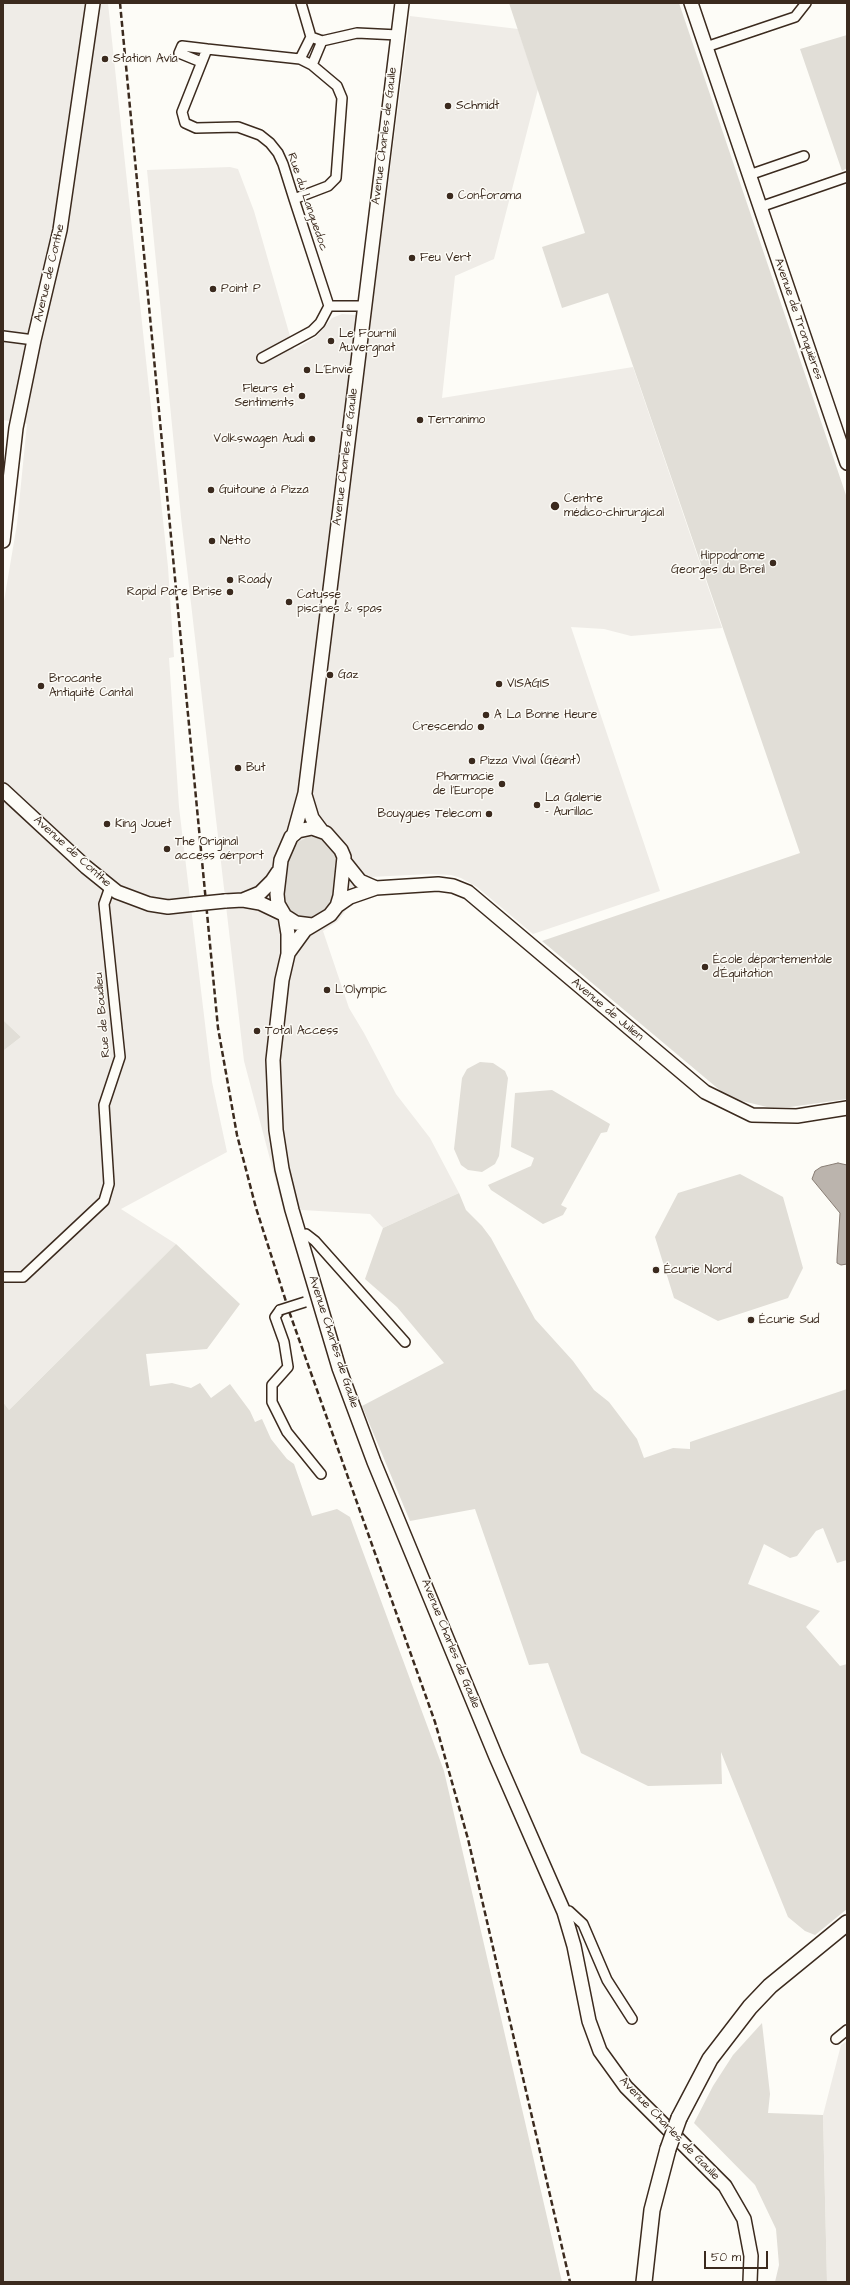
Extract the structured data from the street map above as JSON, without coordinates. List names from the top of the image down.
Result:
{
  "streets": {
    "main road": [
      "Avenue Charles de Gaulle",
      "Avenue de Conthe",
      "Avenue de Tronquières",
      "Avenue de Julien"
    ],
    "street": ["Rue du Languedoc", "Rue de Boudieu"]
  },
  "crossings": [
    ["Avenue Charles de Gaulle", "Avenue de Conthe"],
    ["Avenue Charles de Gaulle", "Avenue de Julien"],
    ["Avenue de Conthe", "Avenue de Julien"],
    ["Avenue de Conthe", "Rue de Boudieu"]
  ],
  "places": [
    "Station Avia",
    "Schmidt",
    "Conforama",
    "Feu Vert",
    "Point P",
    "Le Fournil Auvergnat",
    "L'Envie",
    "Fleurs et Sentiments",
    "Terranimo",
    "Volkswagen Audi",
    "Guitoune à Pizza",
    "Centre médico-chirurgical",
    "Netto",
    "Hippodrome Georges du Breil",
    "Roady",
    "Rapid Pare Brise",
    "Catusse piscines & spas",
    "Gaz",
    "VISAGIS",
    "Brocante Antiquité Cantal",
    "A La Bonne Heure",
    "Crescendo",
    "Pizza Vival (Géant)",
    "But",
    "Pharmacie de l'Europe",
    "La Galerie - Aurillac",
    "Bouygues Telecom",
    "King Jouet",
    "The Original access aérport",
    "École départementale d'Équitation",
    "L'Olympic",
    "Total Access",
    "Écurie Nord",
    "Écurie Sud"
  ],
  "scale_bar": "50 m"
}
